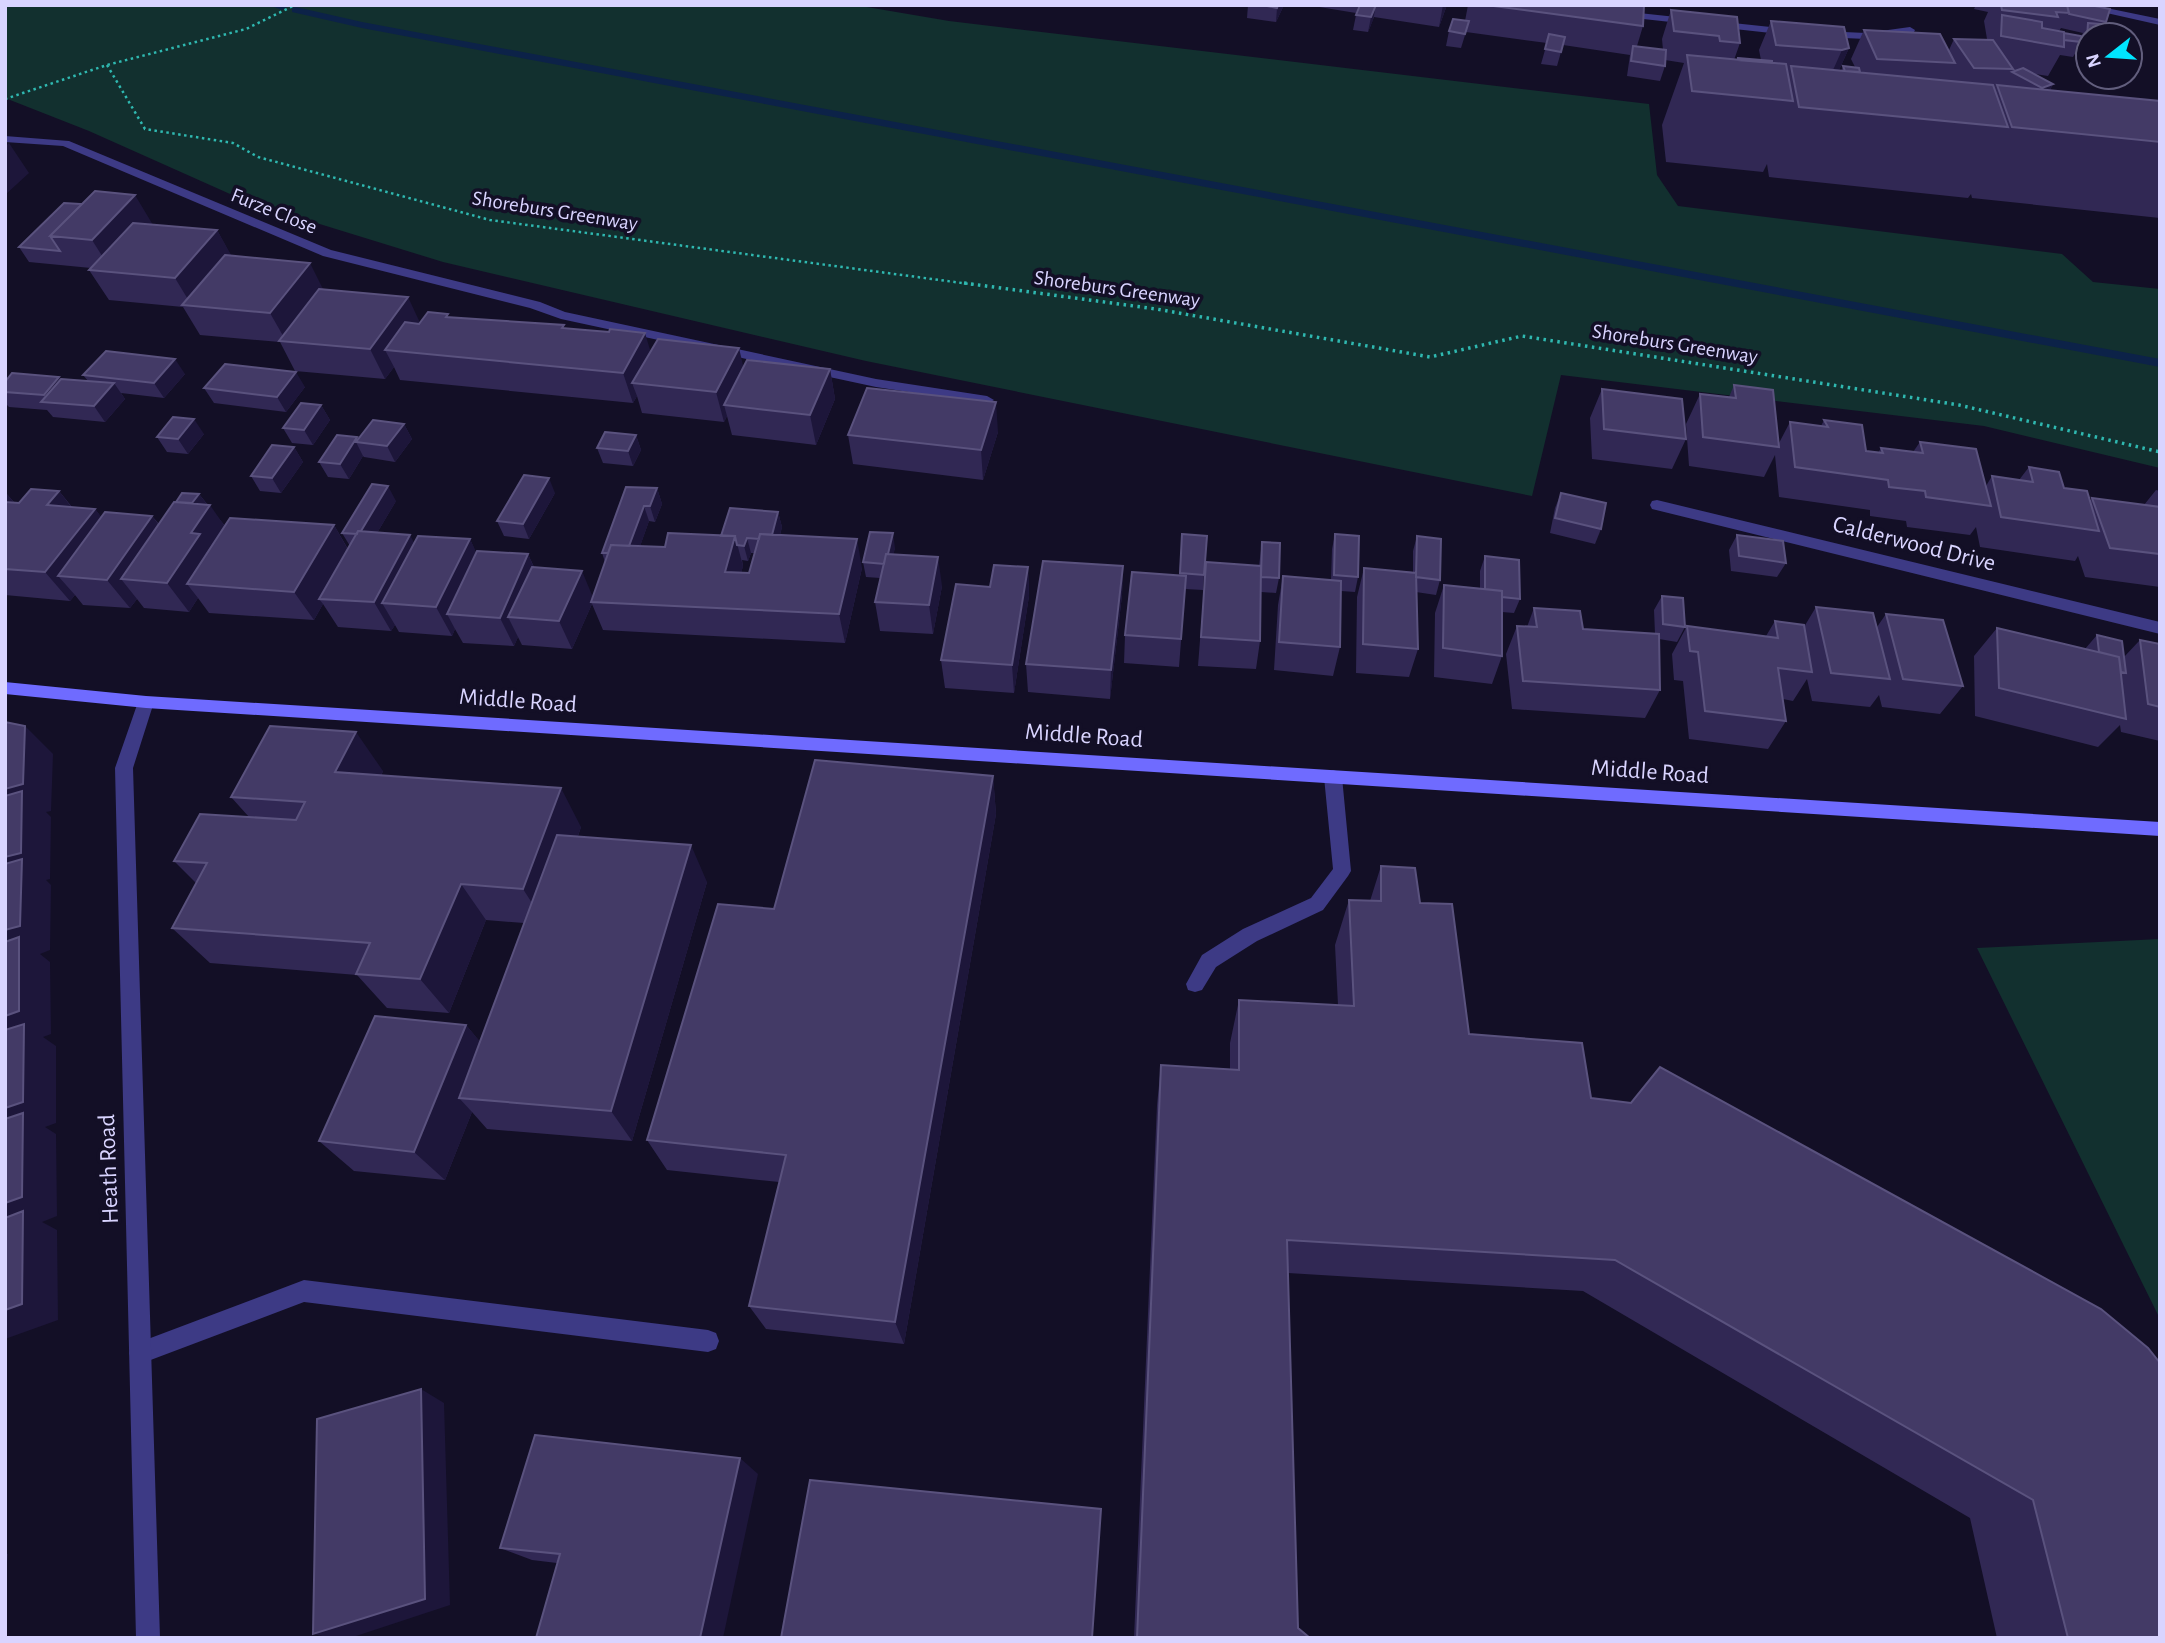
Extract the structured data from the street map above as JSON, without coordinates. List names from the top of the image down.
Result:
{
  "streets": {
    "street": [
      "Furze Close",
      "Calderwood Drive",
      "Middle Road",
      "Heath Road"
    ],
    "path": ["Shoreburs Greenway"]
  },
  "crossings": [
    ["Middle Road", "Heath Road"]
  ],
  "north": "left"
}
